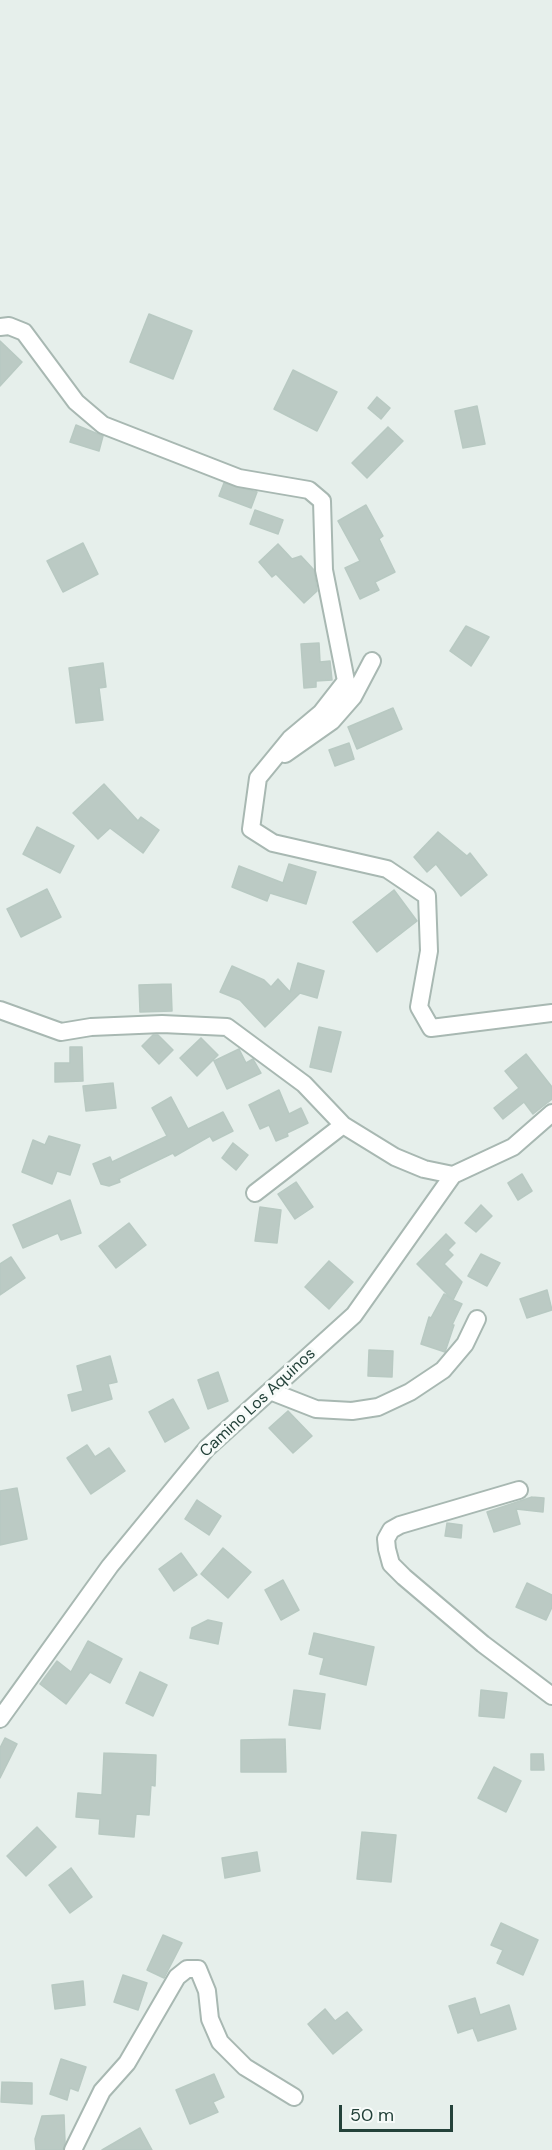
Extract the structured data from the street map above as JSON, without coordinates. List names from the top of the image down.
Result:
{
  "streets": {
    "street": ["Camino Los Aquinos"]
  },
  "scale_bar": "50 m"
}
